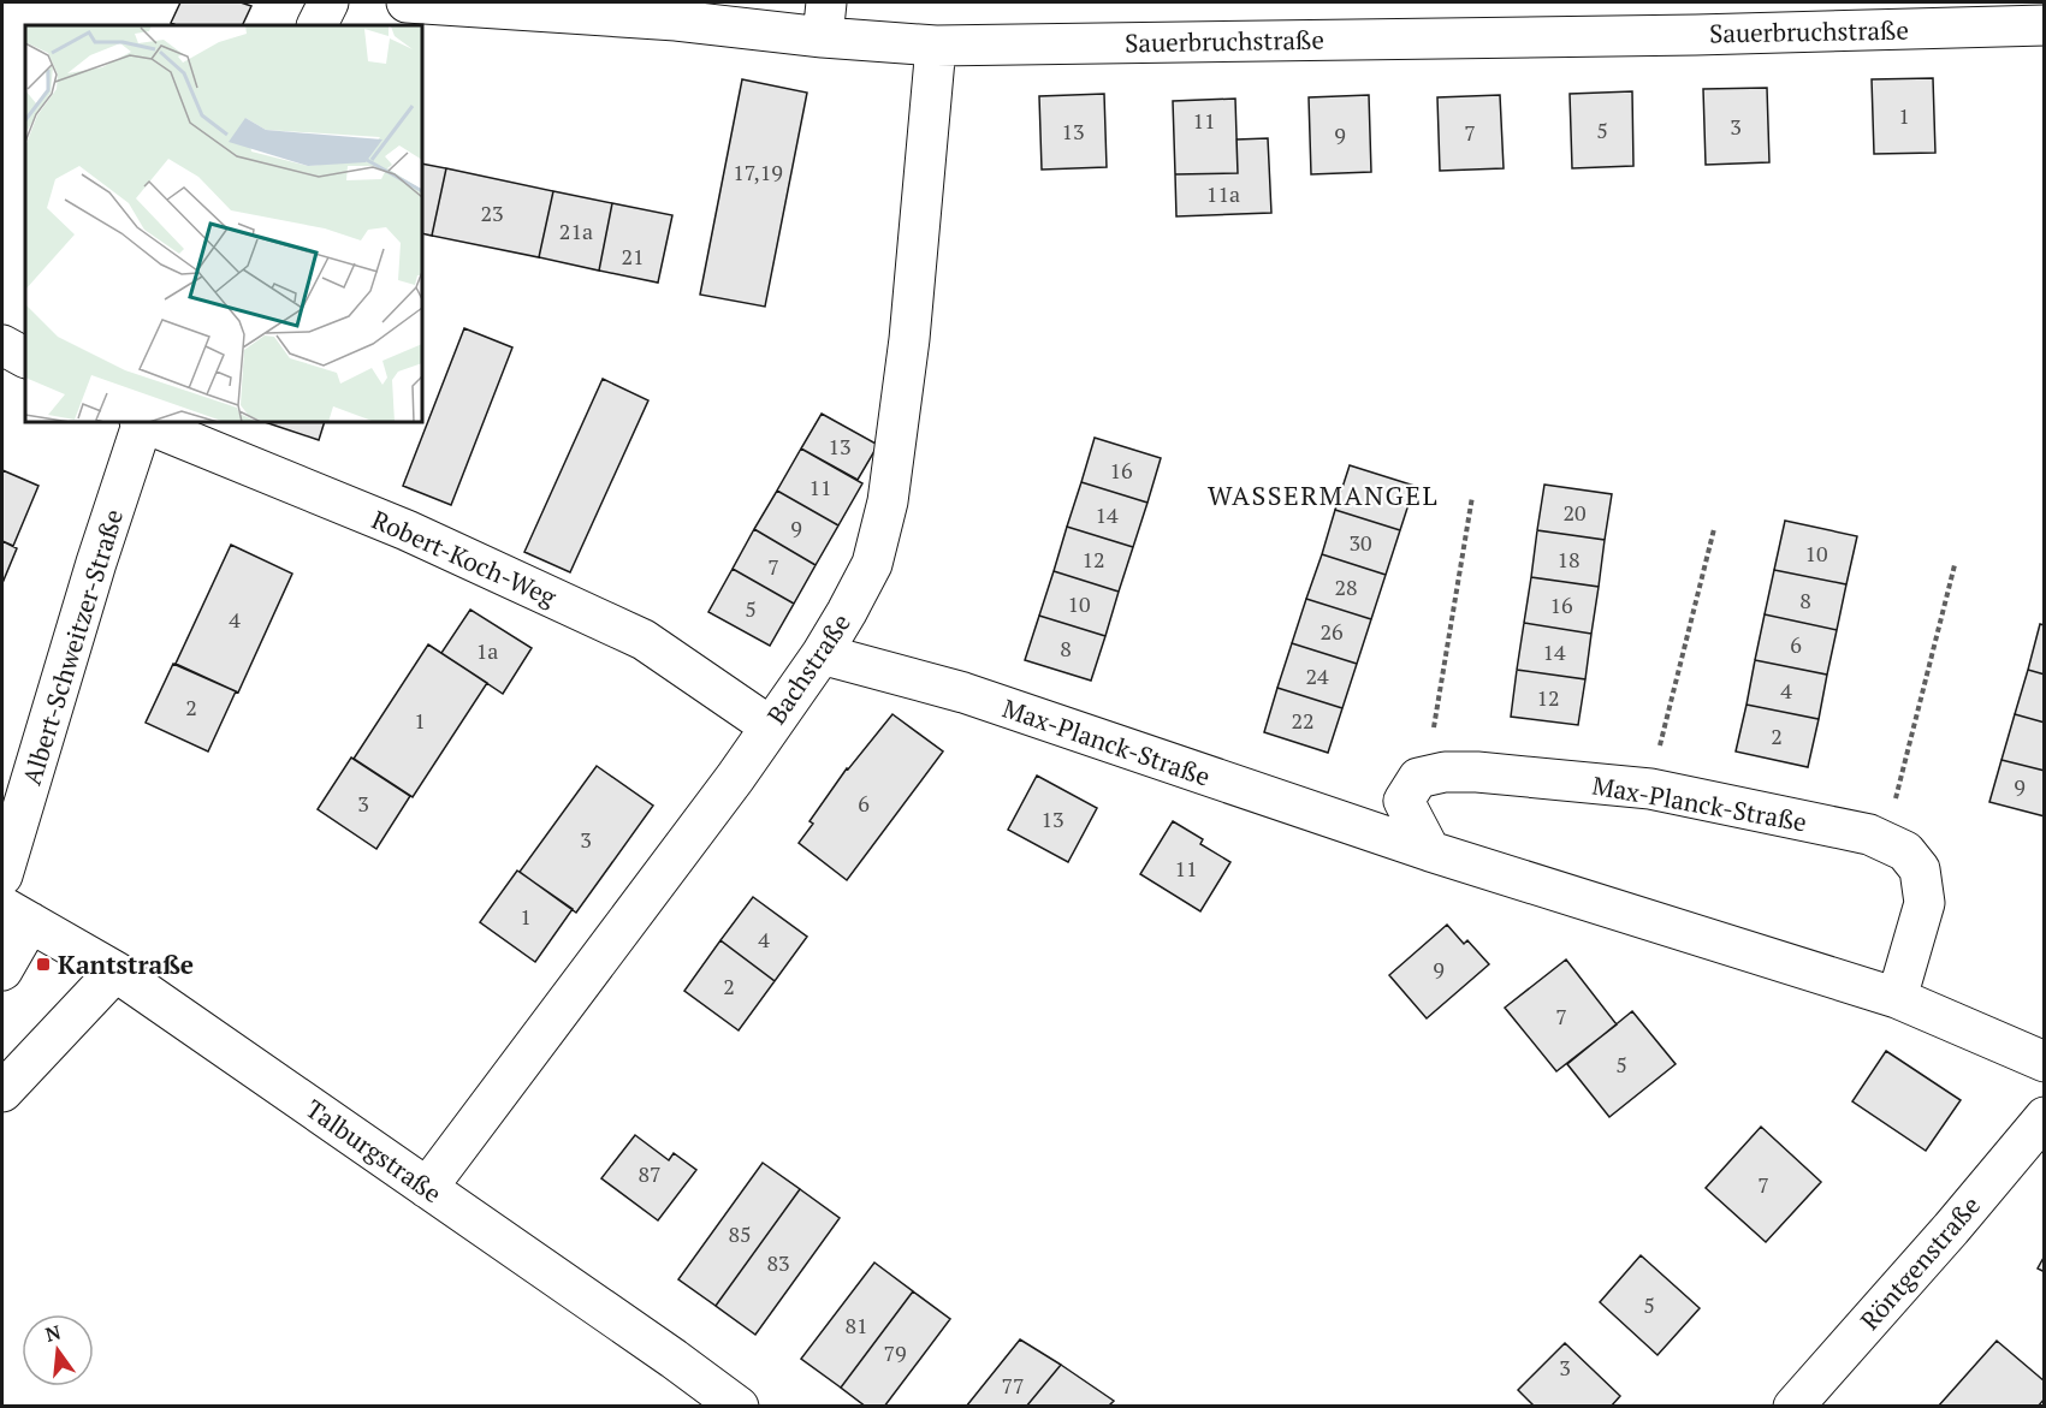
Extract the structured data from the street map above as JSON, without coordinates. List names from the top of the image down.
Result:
{
  "streets": {
    "street": [
      "Sauerbruchstraße",
      "Robert-Koch-Weg",
      "Albert-Schweitzer-Straße",
      "Bachstraße",
      "Max-Planck-Straße",
      "Talburgstraße",
      "Röntgenstraße"
    ]
  },
  "crossings": [
    ["Sauerbruchstraße", "Bachstraße"],
    ["Robert-Koch-Weg", "Bachstraße"],
    ["Bachstraße", "Max-Planck-Straße"],
    ["Bachstraße", "Talburgstraße"]
  ],
  "districts": ["WASSERMANGEL"],
  "places": {
    "transit": ["Kantstraße"]
  },
  "house_numbers": [
    "1",
    "11",
    "3",
    "5",
    "13",
    "7",
    "9",
    "17,19",
    "11a",
    "23",
    "21a",
    "21",
    "13",
    "16",
    "11",
    "20",
    "14",
    "9",
    "30",
    "10",
    "12",
    "18",
    "7",
    "28",
    "8",
    "10",
    "16",
    "5",
    "4",
    "26",
    "6",
    "8",
    "1a",
    "14",
    "24",
    "4",
    "12",
    "2",
    "1",
    "22",
    "2",
    "9",
    "3",
    "6",
    "13",
    "3",
    "11",
    "1",
    "4",
    "9",
    "2",
    "7",
    "5",
    "87",
    "7",
    "85",
    "83",
    "5",
    "81",
    "79",
    "3",
    "77"
  ],
  "north": "top"
}
